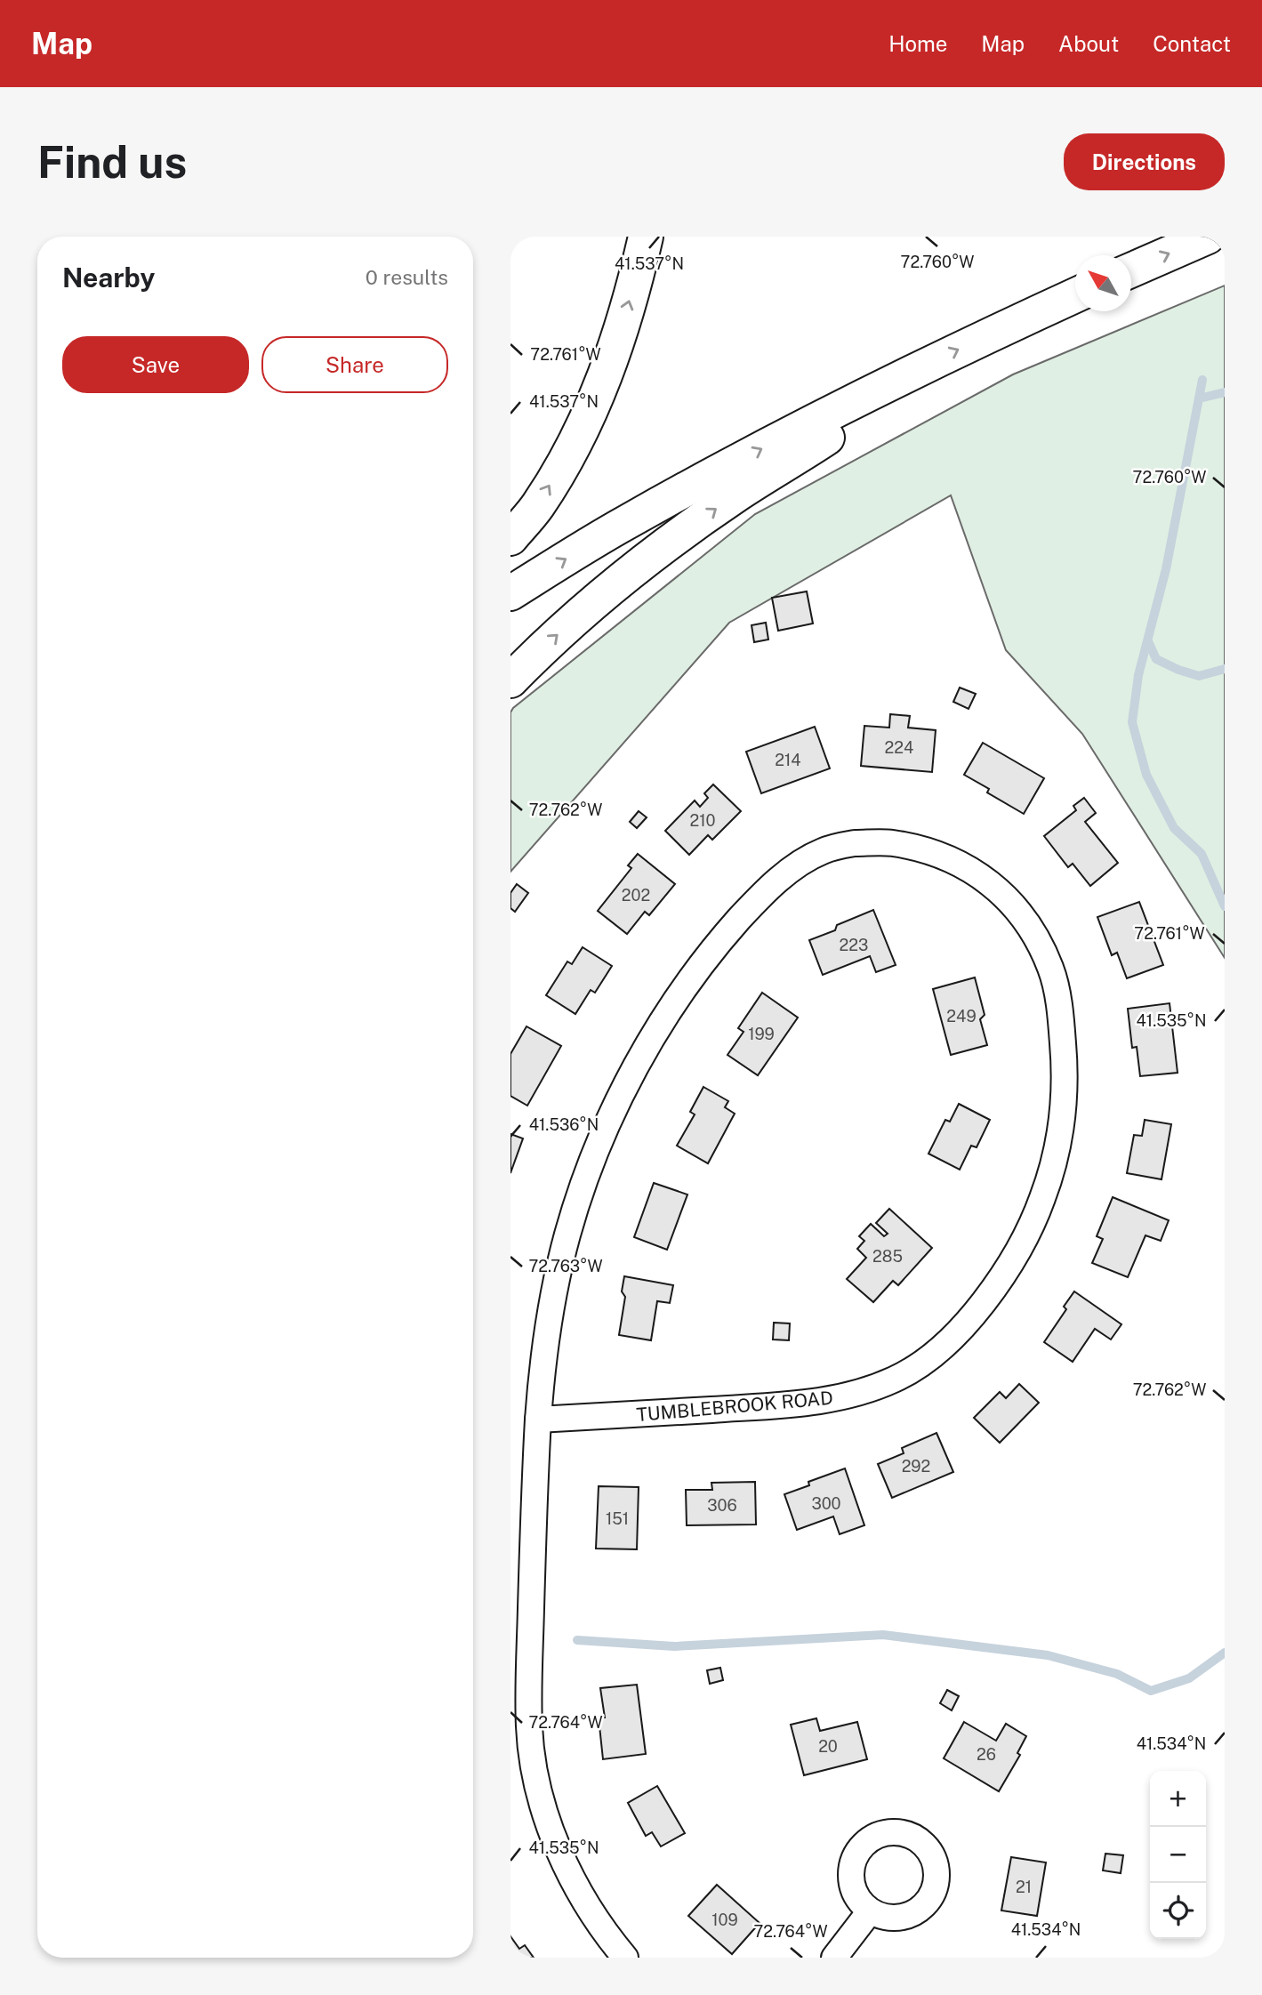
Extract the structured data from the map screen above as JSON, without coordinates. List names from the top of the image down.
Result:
{
  "streets": {
    "street": ["TUMBLEBROOK ROAD"]
  },
  "house_numbers": [
    "224",
    "214",
    "210",
    "202",
    "223",
    "249",
    "199",
    "285",
    "292",
    "300",
    "306",
    "151",
    "20",
    "26",
    "21",
    "109"
  ],
  "north": "top left",
  "page": {
    "header": "Map",
    "nav": [
      "Home",
      "Map",
      "About",
      "Contact"
    ],
    "buttons": [
      "Directions",
      ["Save", "Share"]
    ],
    "title": "Find us",
    "heading": ["Nearby", "0 results"],
    "map_buttons": ["+", "−"]
  },
  "coordinates": [
    "72.760°W",
    "41.537°N",
    "72.761°W",
    "72.762°W",
    "41.535°N",
    "41.536°N",
    "72.763°W",
    "72.764°W",
    "41.534°N"
  ]
}
